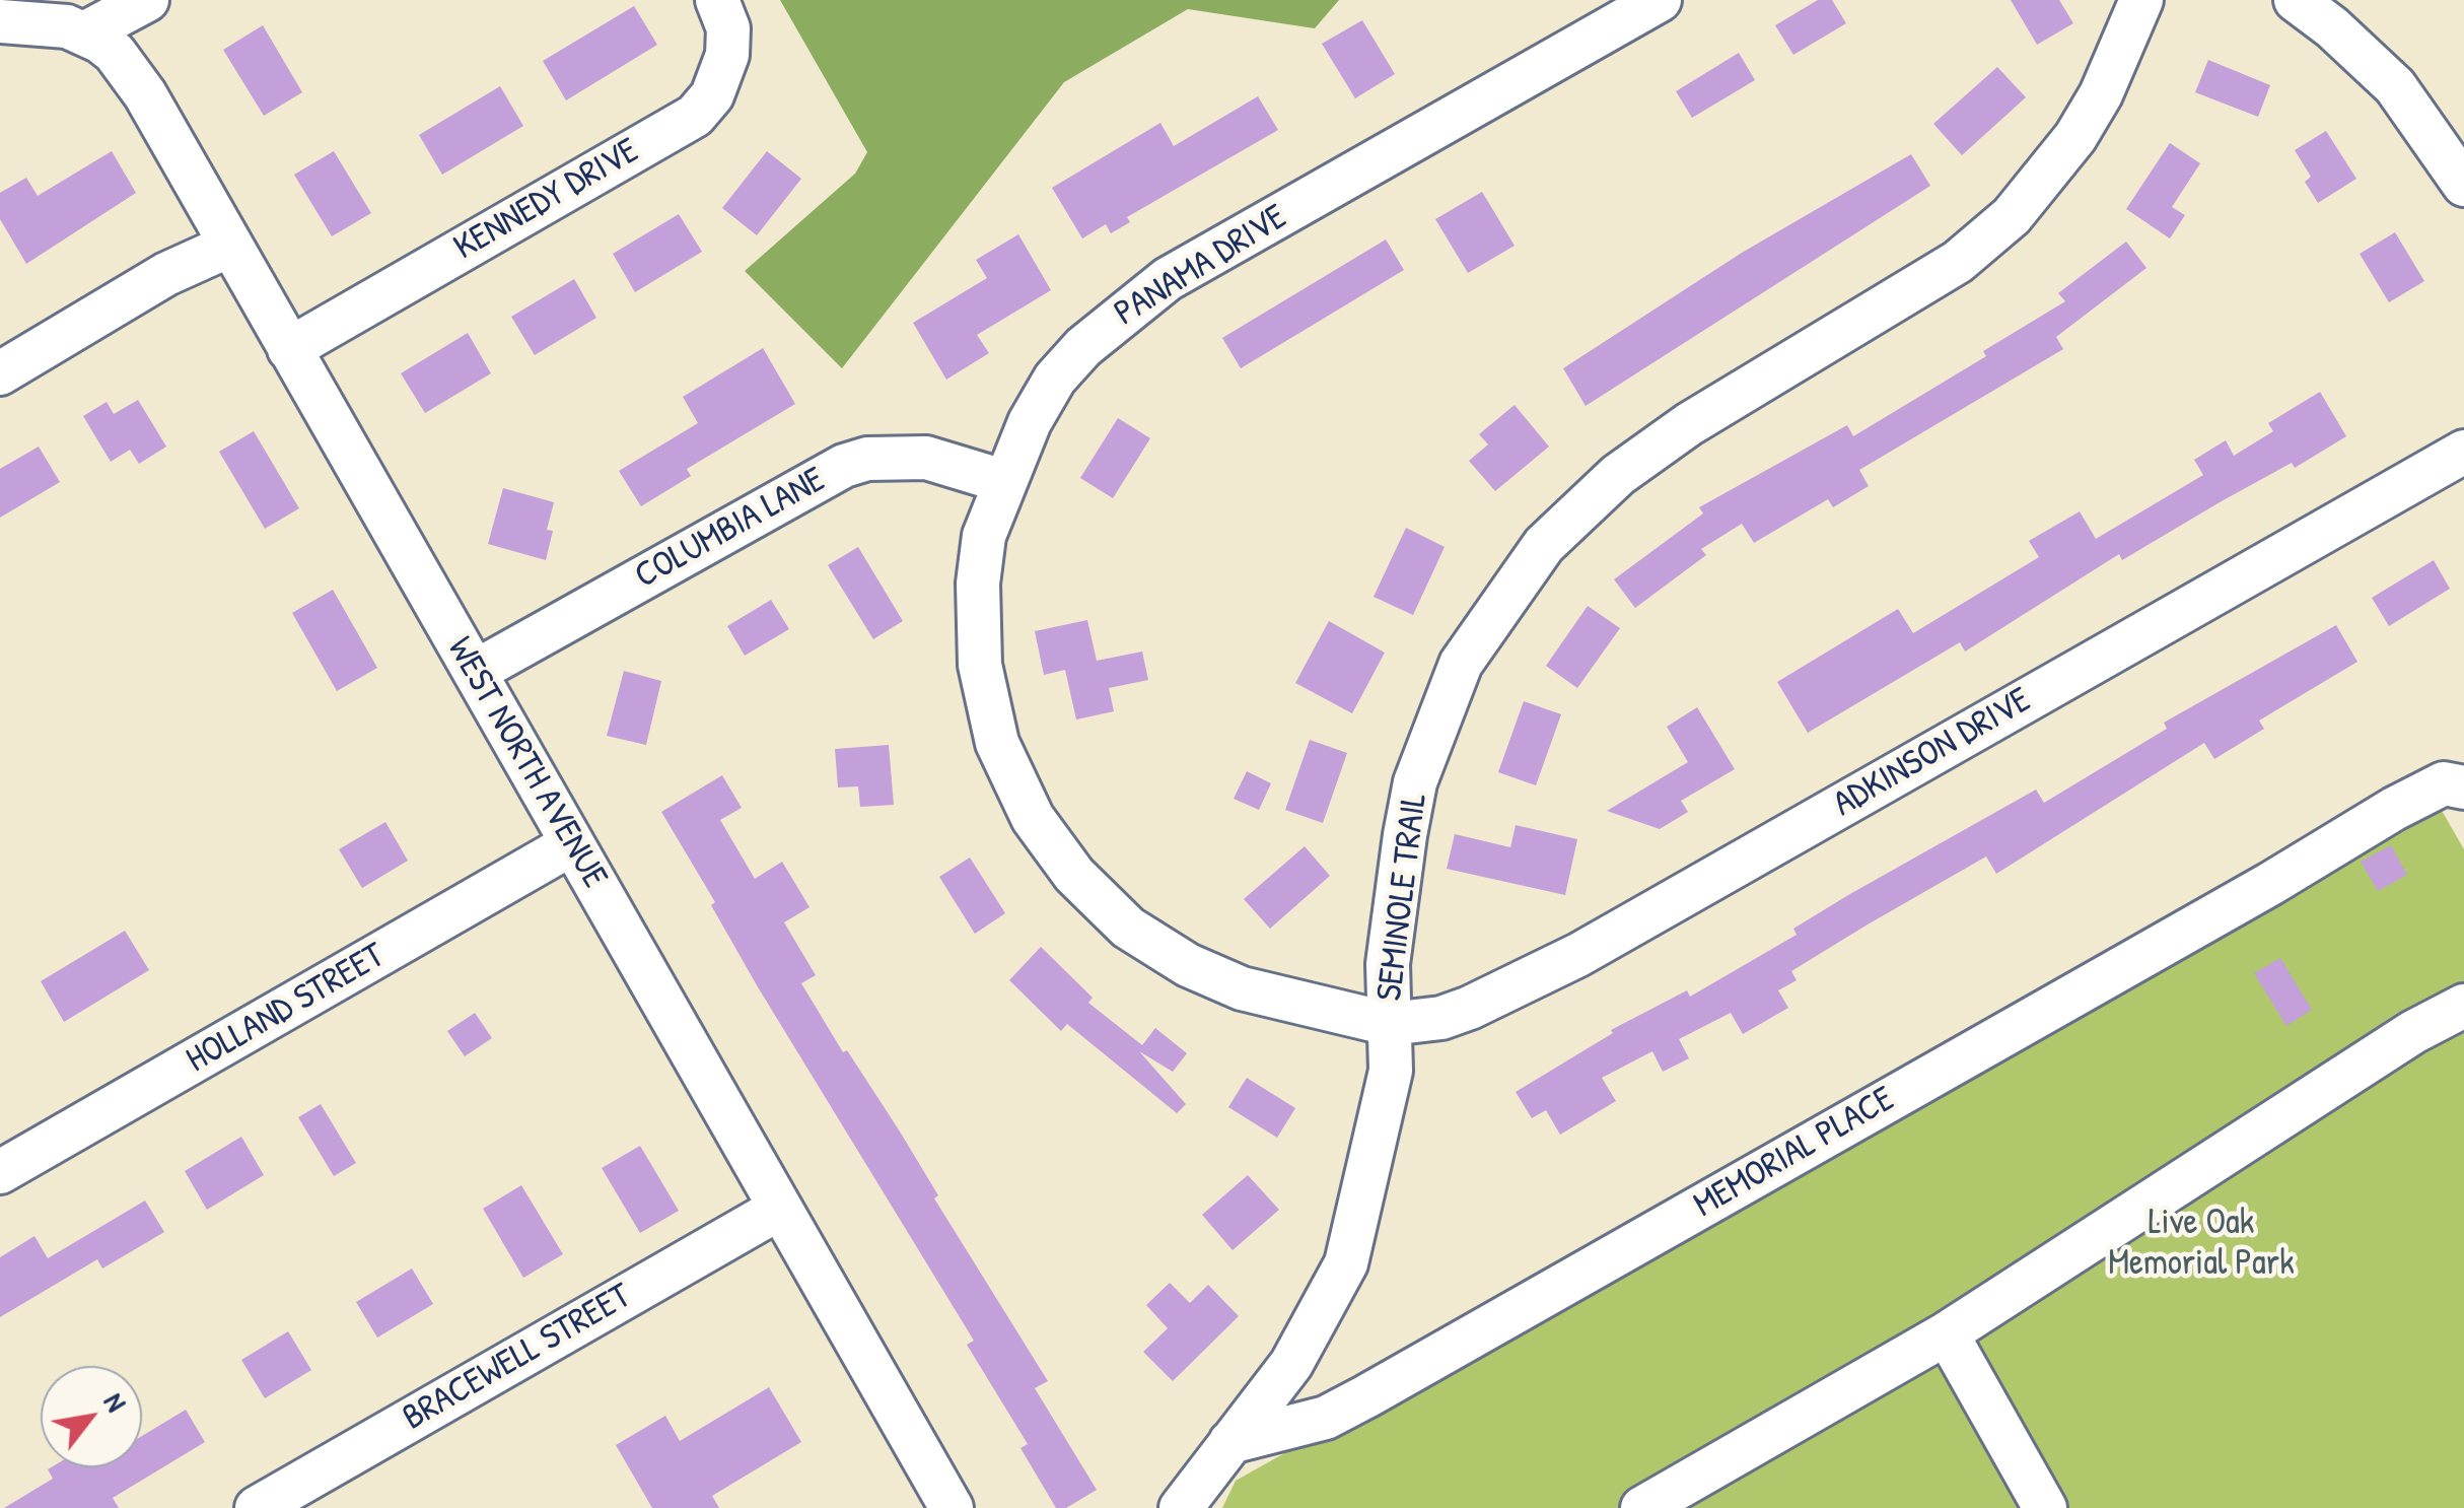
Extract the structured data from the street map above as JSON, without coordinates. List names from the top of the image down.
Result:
{
  "streets": {
    "street": [
      "KENNEDY DRIVE",
      "PANAMA DRIVE",
      "COLUMBIA LANE",
      "ADKINSON DRIVE",
      "WEST NORTH AVENUE",
      "SEMINOLE TRAIL",
      "HOLLAND STREET",
      "MEMORIAL PLACE",
      "BRACEWELL STREET"
    ]
  },
  "crossings": [
    ["KENNEDY DRIVE", "WEST NORTH AVENUE"],
    ["PANAMA DRIVE", "COLUMBIA LANE"],
    ["PANAMA DRIVE", "ADKINSON DRIVE"],
    ["PANAMA DRIVE", "SEMINOLE TRAIL"],
    ["COLUMBIA LANE", "WEST NORTH AVENUE"],
    ["ADKINSON DRIVE", "SEMINOLE TRAIL"],
    ["WEST NORTH AVENUE", "HOLLAND STREET"],
    ["WEST NORTH AVENUE", "BRACEWELL STREET"],
    ["SEMINOLE TRAIL", "MEMORIAL PLACE"]
  ],
  "parks": ["Live Oak Memorial Park"],
  "north": "top right"
}
